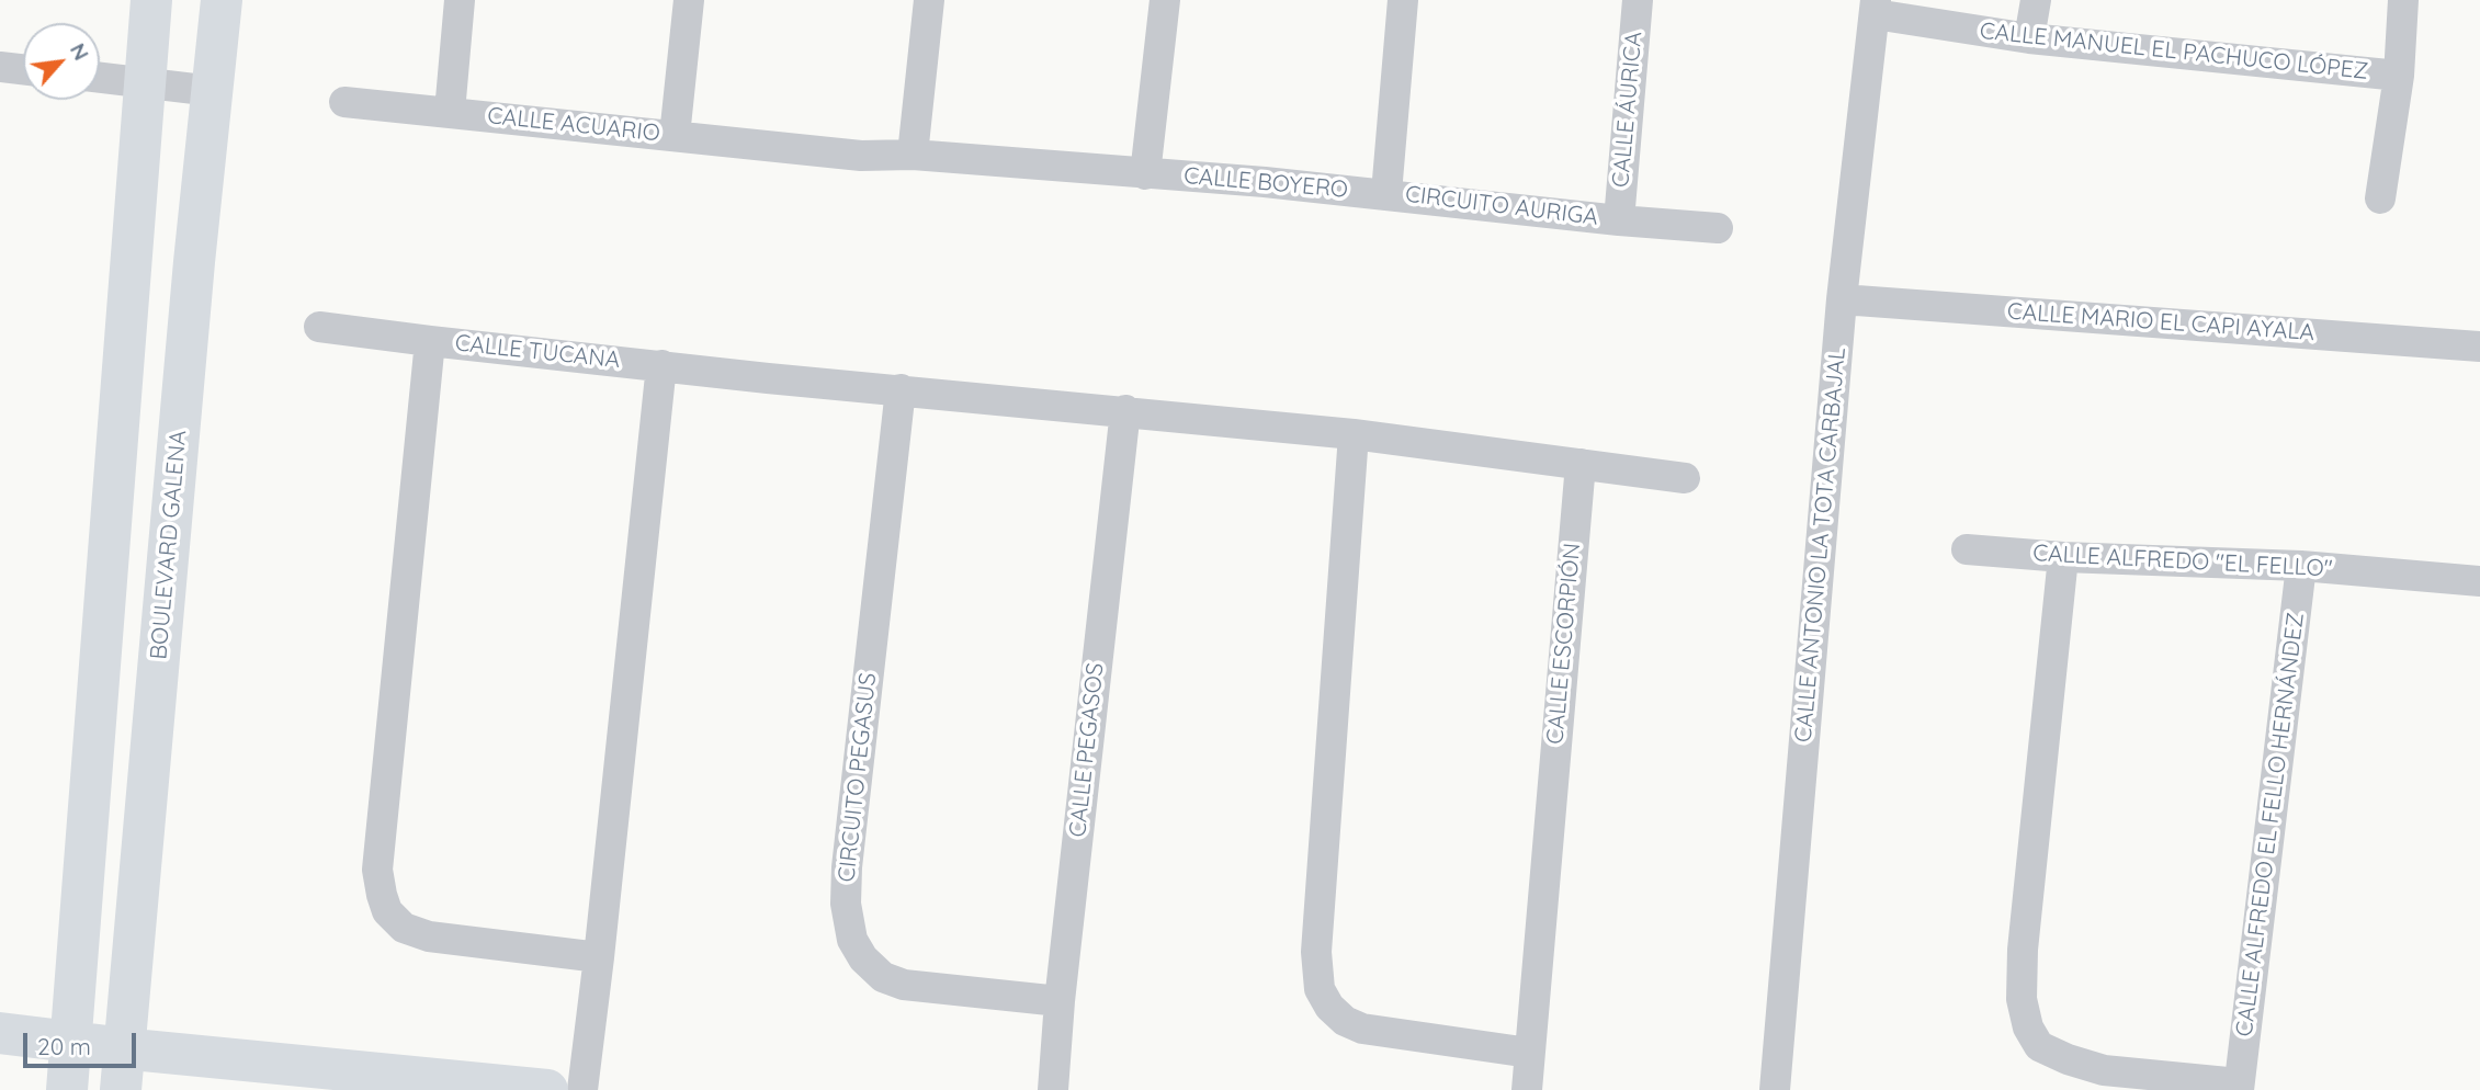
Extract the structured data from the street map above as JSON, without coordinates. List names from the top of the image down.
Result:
{
  "streets": {
    "street": [
      "CALLE MANUEL EL PACHUCO LÓPEZ",
      "CALLE ÁURICA",
      "CALLE ACUARIO",
      "CALLE BOYERO",
      "CIRCUITO AURIGA",
      "CALLE MARIO EL CAPI AYALA",
      "CALLE TUCANA",
      "BOULEVARD GALENA",
      "CALLE ANTONIO LA TOTA CARBAJAL",
      "CALLE ALFREDO \"EL FELLO\"",
      "CALLE ESCORPIÓN",
      "CALLE PEGASOS",
      "CIRCUITO PEGASUS",
      "CALLE ALFREDO EL FELLO HERNÁNDEZ"
    ]
  },
  "crossings": [
    ["CALLE MANUEL EL PACHUCO LÓPEZ", "CALLE ANTONIO LA TOTA CARBAJAL"],
    ["CALLE ÁURICA", "CIRCUITO AURIGA"],
    ["CALLE ACUARIO", "CALLE BOYERO"],
    ["CALLE BOYERO", "CIRCUITO AURIGA"],
    ["CALLE MARIO EL CAPI AYALA", "CALLE ANTONIO LA TOTA CARBAJAL"],
    ["CALLE ALFREDO \"EL FELLO\"", "CALLE ALFREDO EL FELLO HERNÁNDEZ"],
    ["CALLE PEGASOS", "CIRCUITO PEGASUS"]
  ],
  "scale_bar": "20 m",
  "north": "top right"
}
